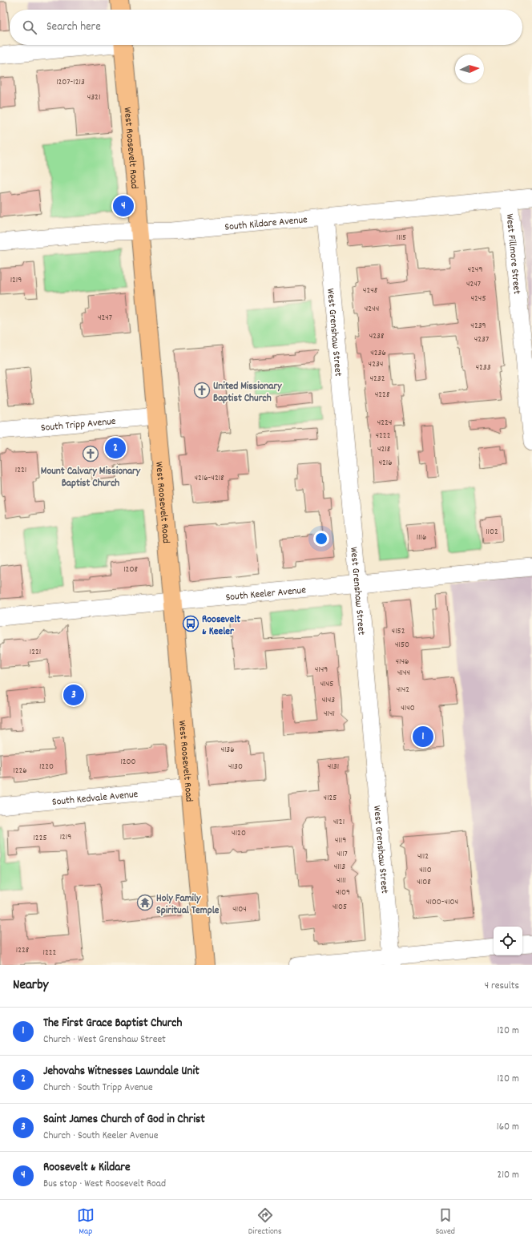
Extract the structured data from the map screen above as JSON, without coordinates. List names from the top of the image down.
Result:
{
  "streets": {
    "main road": ["West Roosevelt Road"],
    "street": [
      "South Kildare Avenue",
      "West Fillmore Street",
      "West Grenshaw Street",
      "South Tripp Avenue",
      "South Keeler Avenue",
      "South Kedvale Avenue"
    ]
  },
  "crossings": [
    ["West Roosevelt Road", "South Kildare Avenue"],
    ["West Roosevelt Road", "South Tripp Avenue"],
    ["West Roosevelt Road", "South Keeler Avenue"],
    ["West Roosevelt Road", "South Kedvale Avenue"],
    ["South Kildare Avenue", "West Fillmore Street"],
    ["South Kildare Avenue", "West Grenshaw Street"],
    ["West Grenshaw Street", "South Keeler Avenue"]
  ],
  "places": {
    "church": ["United Missionary Baptist Church", "Mount Calvary Missionary Baptist Church"],
    "bus stop": ["Roosevelt & Keeler"],
    "temple": ["Holy Family Spiritual Temple"]
  },
  "house_numbers": [
    "1207-1213",
    "4321",
    "1115",
    "4249",
    "1219",
    "4247",
    "4248",
    "4245",
    "4244",
    "4247",
    "4239",
    "4238",
    "4237",
    "4236",
    "4234",
    "4233",
    "4232",
    "4228",
    "4224",
    "4222",
    "4218",
    "4216",
    "1221",
    "4216-4218",
    "1102",
    "1116",
    "1208",
    "4152",
    "4150",
    "1221",
    "4146",
    "4149",
    "4144",
    "4145",
    "4142",
    "4143",
    "4140",
    "4141",
    "4136",
    "1200",
    "1220",
    "4130",
    "4131",
    "1226",
    "4125",
    "4121",
    "4120",
    "1219",
    "1225",
    "4119",
    "4117",
    "4112",
    "4113",
    "4110",
    "4111",
    "4108",
    "4109",
    "4100-4104",
    "4105",
    "4104",
    "1228",
    "1222"
  ],
  "north": "right",
  "page": {
    "search": "Search here",
    "pins": [
      "4",
      "2",
      "3",
      "1"
    ],
    "heading": ["Nearby", "4 results"],
    "list": [
      {
        "mark": "1",
        "name": "The First Grace Baptist Church",
        "note": "Church · West Grenshaw Street",
        "value": "120 m"
      },
      {
        "mark": "2",
        "name": "Jehovahs Witnesses Lawndale Unit",
        "note": "Church · South Tripp Avenue",
        "value": "120 m"
      },
      {
        "mark": "3",
        "name": "Saint James Church of God in Christ",
        "note": "Church · South Keeler Avenue",
        "value": "160 m"
      },
      {
        "mark": "4",
        "name": "Roosevelt & Kildare",
        "note": "Bus stop · West Roosevelt Road",
        "value": "210 m"
      }
    ],
    "nav": ["Map", "Directions", "Saved"]
  }
}
